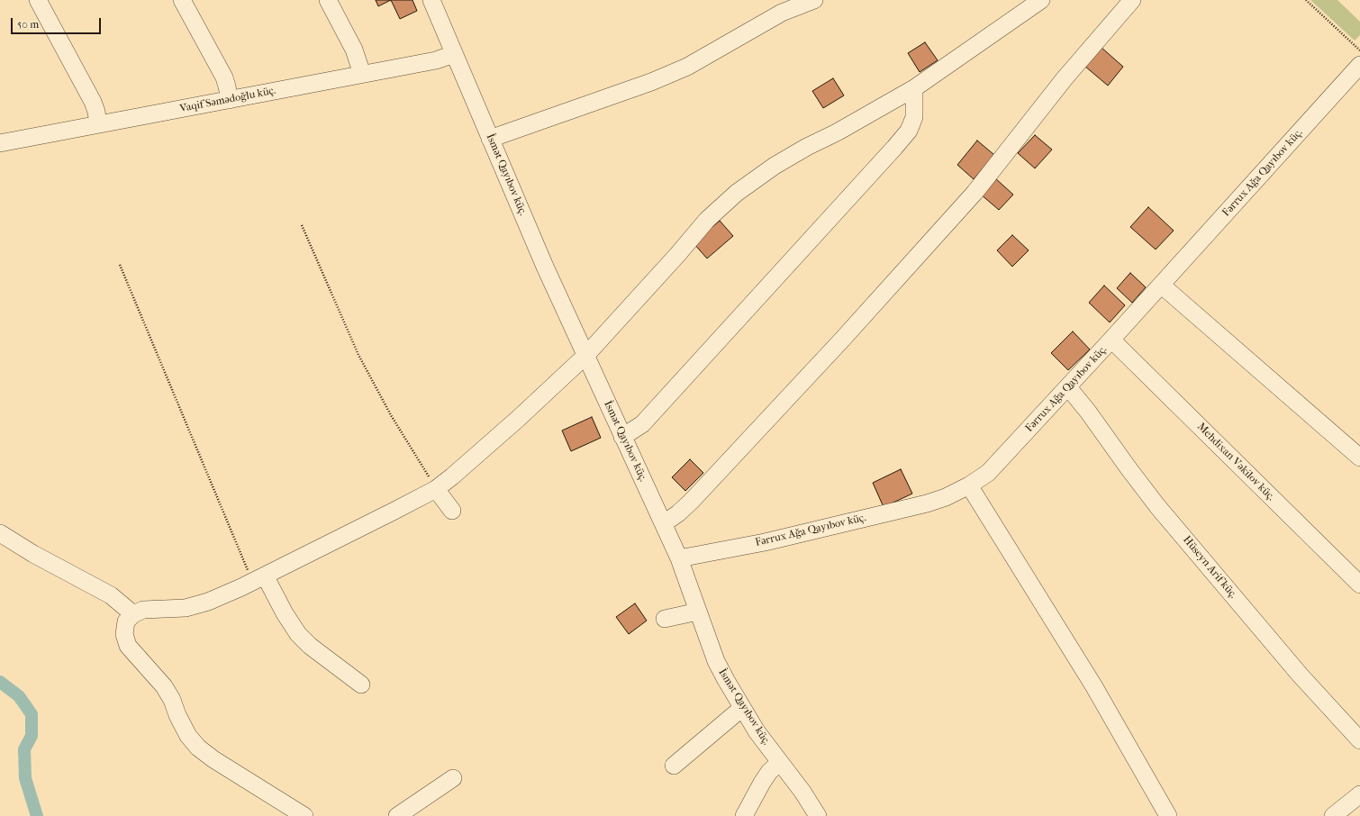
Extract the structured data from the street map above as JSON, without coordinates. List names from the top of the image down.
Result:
{
  "streets": {
    "street": [
      "Vaqif Səmədoğlu küç.",
      "Fərrux Ağa Qayıbov küç.",
      "İsmət Qayıbov küç.",
      "Mehdixan Vəkilov küç.",
      "Hüseyn Arif küç."
    ]
  },
  "crossings": [
    ["Vaqif Səmədoğlu küç.", "İsmət Qayıbov küç."],
    ["Fərrux Ağa Qayıbov küç.", "İsmət Qayıbov küç."],
    ["Fərrux Ağa Qayıbov küç.", "Mehdixan Vəkilov küç."],
    ["Fərrux Ağa Qayıbov küç.", "Hüseyn Arif küç."]
  ],
  "scale_bar": "50 m"
}
